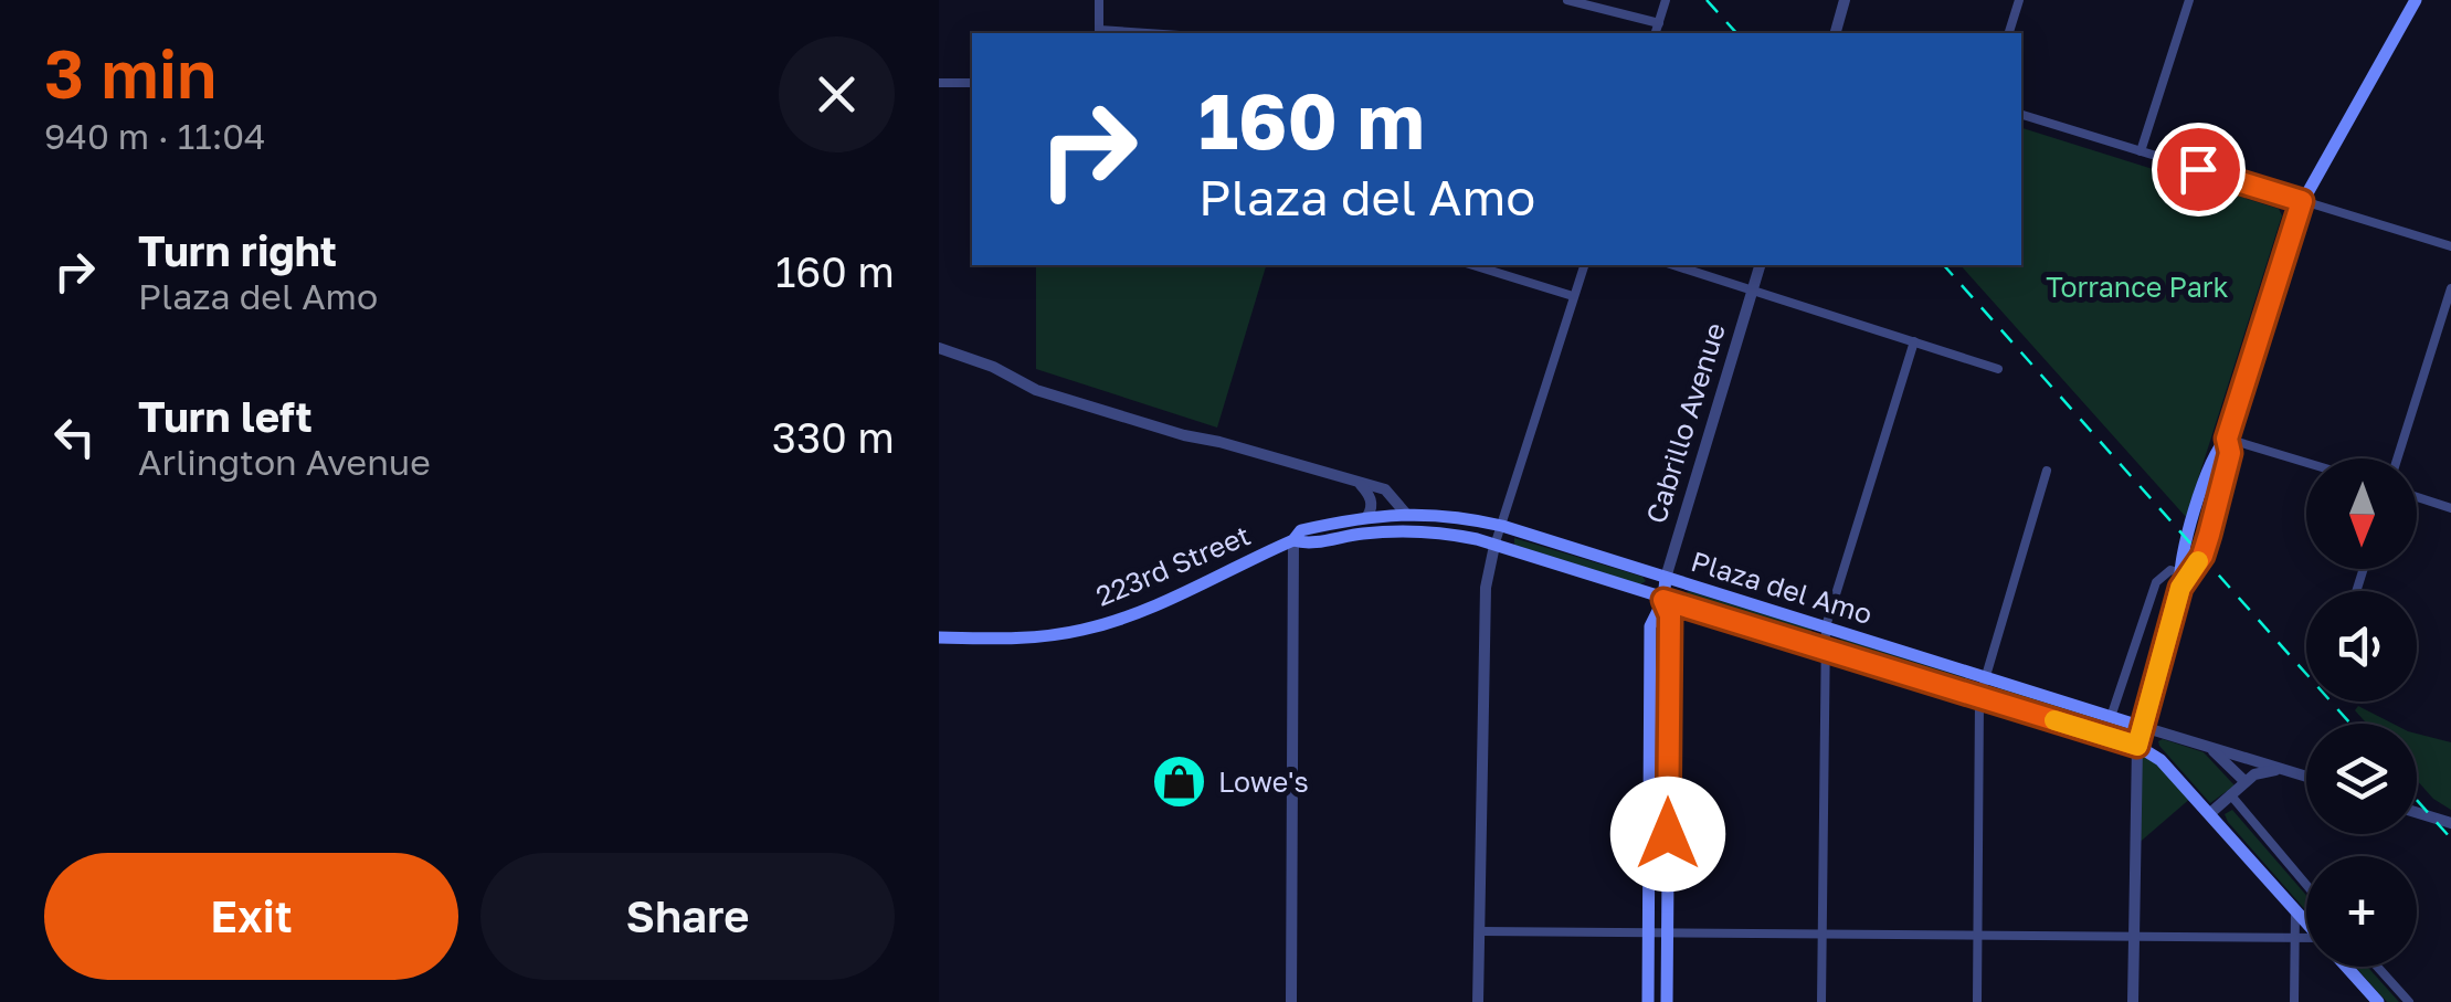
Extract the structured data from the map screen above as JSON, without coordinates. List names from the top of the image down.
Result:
{
  "streets": {
    "main road": ["Cabrillo Avenue", "223rd Street", "Plaza del Amo"]
  },
  "crossings": [
    ["Cabrillo Avenue", "Plaza del Amo"],
    ["223rd Street", "Plaza del Amo"]
  ],
  "parks": ["Torrance Park"],
  "places": {
    "shop": ["Lowe's"]
  },
  "north": "bottom",
  "page": {
    "heading": ["3 min", "940 m · 11:04"],
    "turn": ["160 m", "Plaza del Amo"],
    "list": [
      {
        "name": "Turn right",
        "note": "Plaza del Amo",
        "value": "160 m"
      },
      {
        "name": "Turn left",
        "note": "Arlington Avenue",
        "value": "330 m"
      }
    ],
    "map_buttons": "+",
    "buttons": ["Exit", "Share"]
  }
}
